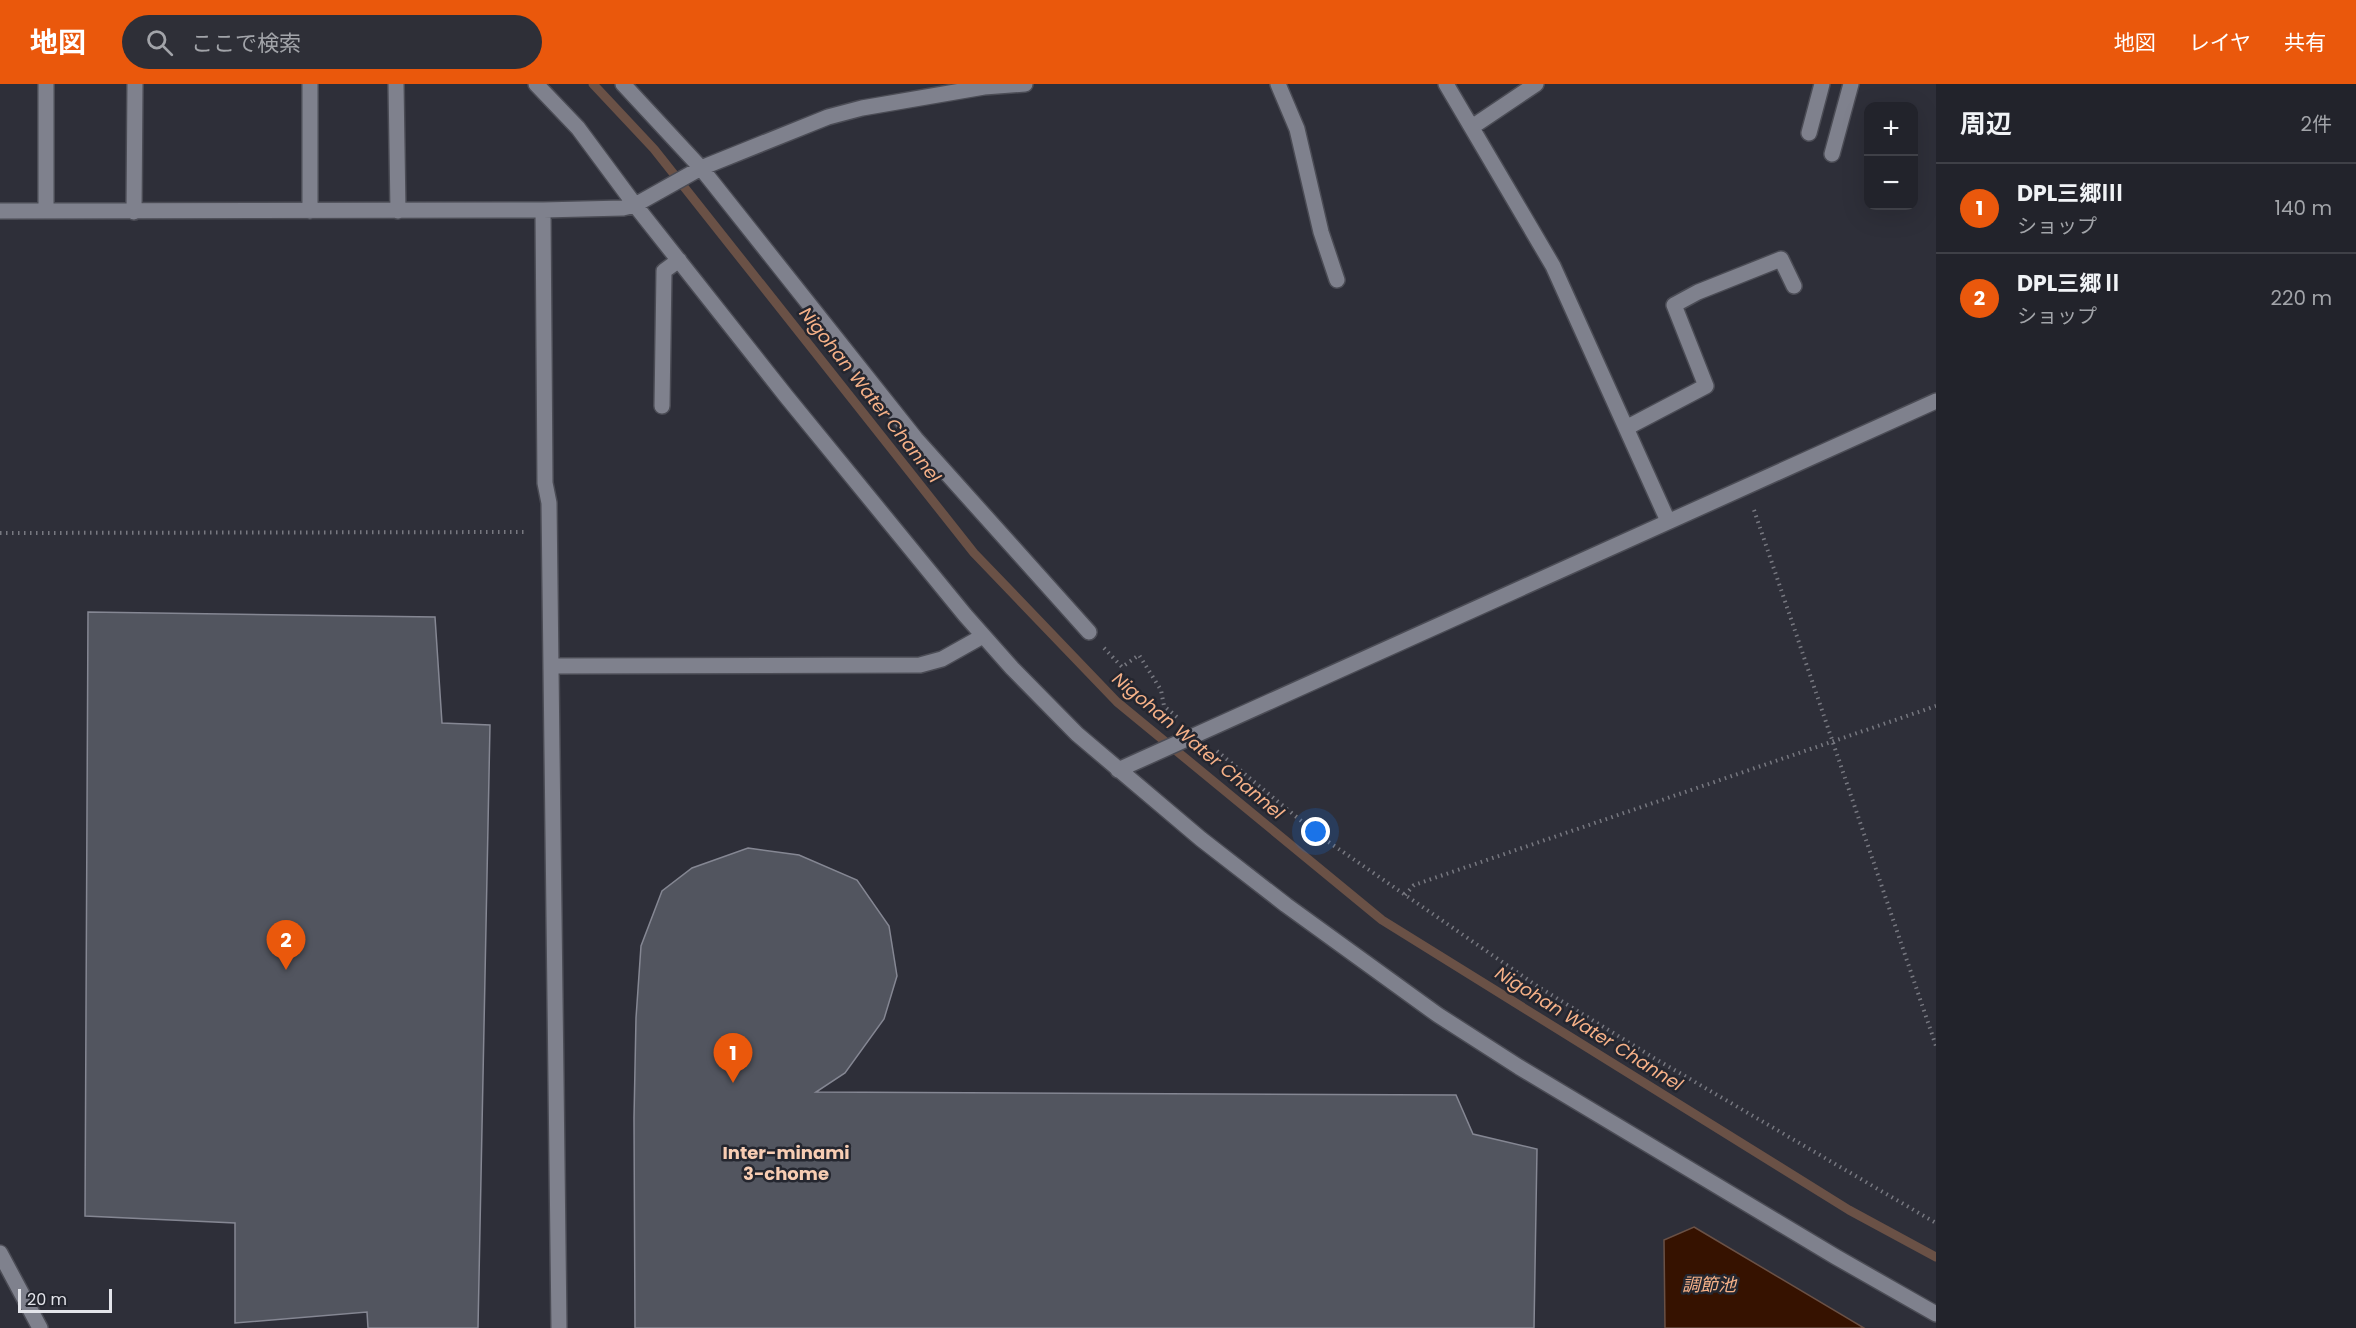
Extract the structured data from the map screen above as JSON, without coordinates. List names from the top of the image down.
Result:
{
  "districts": ["Inter-minami 3-chome"],
  "water": ["Nigohan Water Channel", "調節池"],
  "scale_bar": "20 m",
  "page": {
    "header": "地図",
    "search": "ここで検索",
    "nav": ["地図", "レイヤ", "共有"],
    "heading": ["周辺", "2件"],
    "map_buttons": ["+", "−"],
    "list": [
      {
        "mark": "1",
        "name": "DPL三郷Ⅲ",
        "note": "ショップ",
        "value": "140 m"
      },
      {
        "mark": "2",
        "name": "DPL三郷Ⅱ",
        "note": "ショップ",
        "value": "220 m"
      }
    ],
    "pins": ["2", "1"],
    "scale": "20 m"
  }
}
